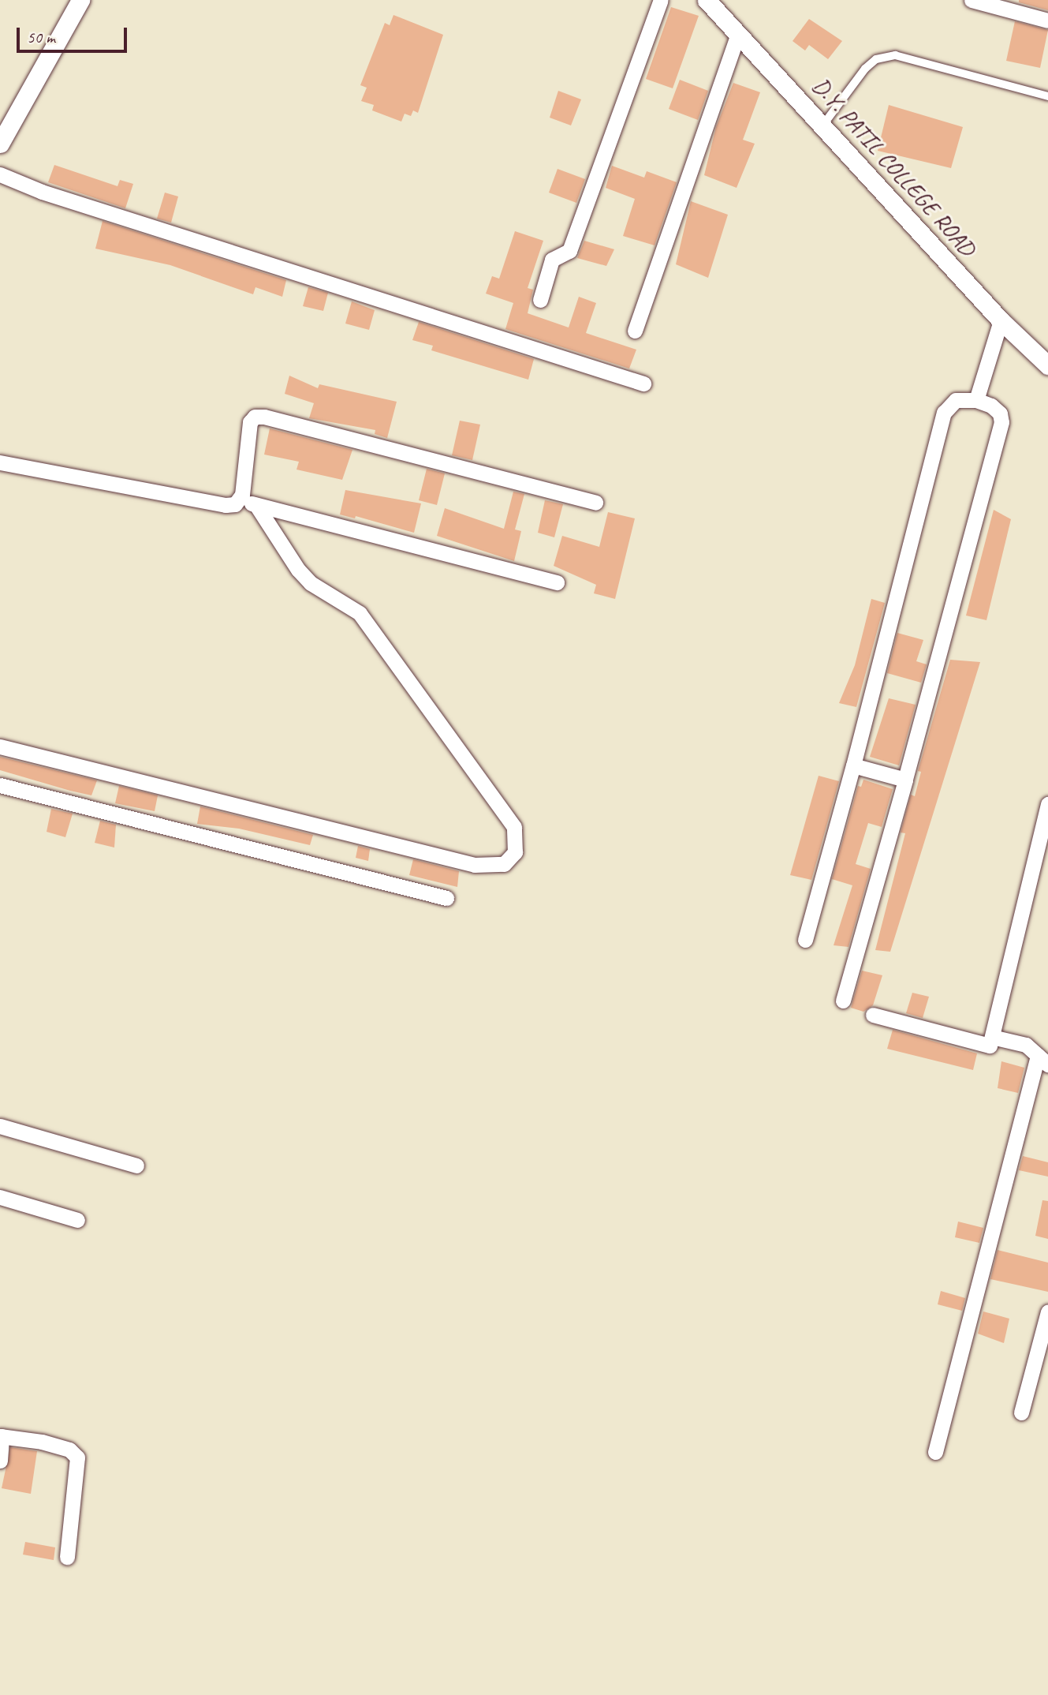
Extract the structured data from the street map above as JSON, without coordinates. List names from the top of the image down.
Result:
{
  "streets": {
    "street": ["D.Y. PATIL COLLEGE ROAD"]
  },
  "scale_bar": "50 m"
}
